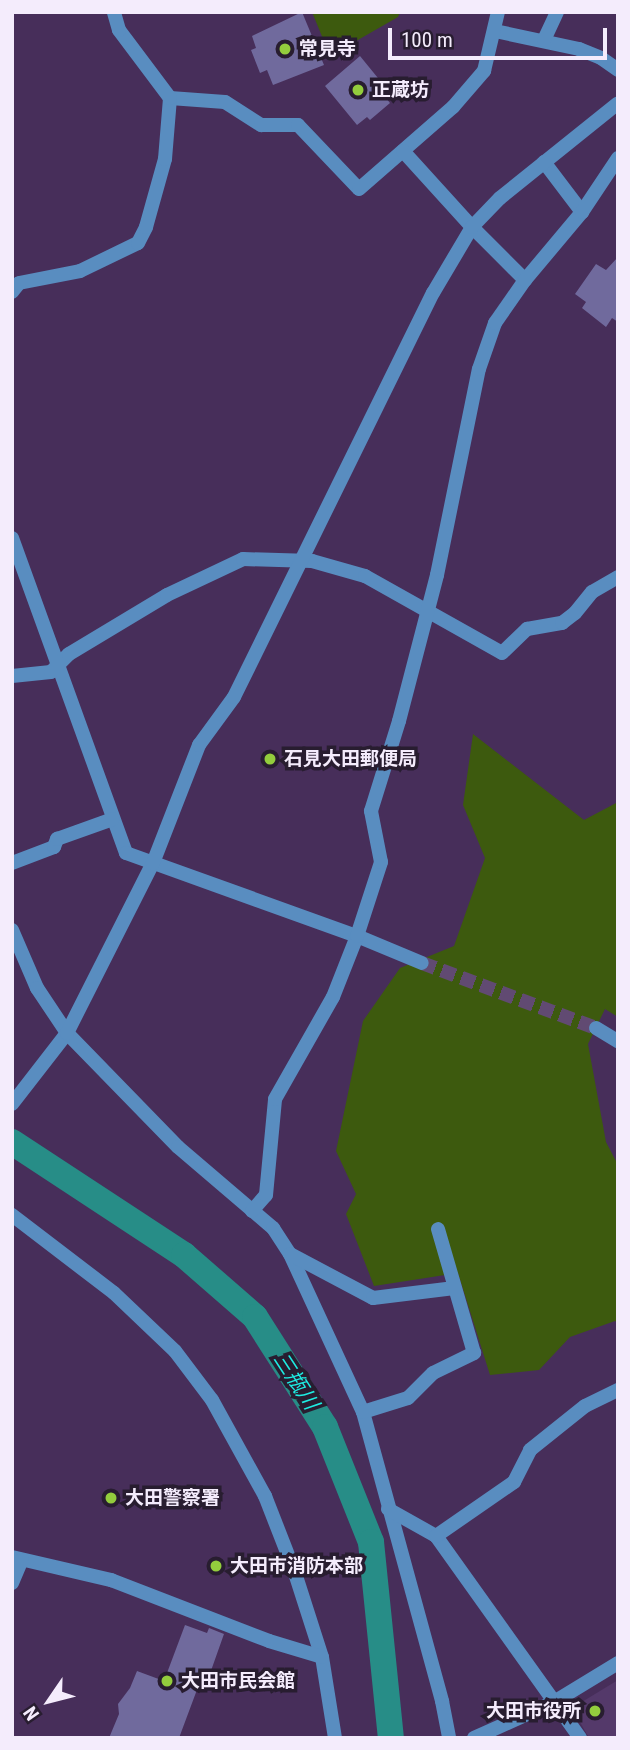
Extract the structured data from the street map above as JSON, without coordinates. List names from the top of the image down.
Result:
{
  "water": ["三瓶川"],
  "places": [
    "常見寺",
    "正蔵坊",
    "石見大田郵便局",
    "大田警察署",
    "大田市消防本部",
    "大田市民会館",
    "大田市役所"
  ],
  "scale_bar": "100 m",
  "north": "bottom left"
}
